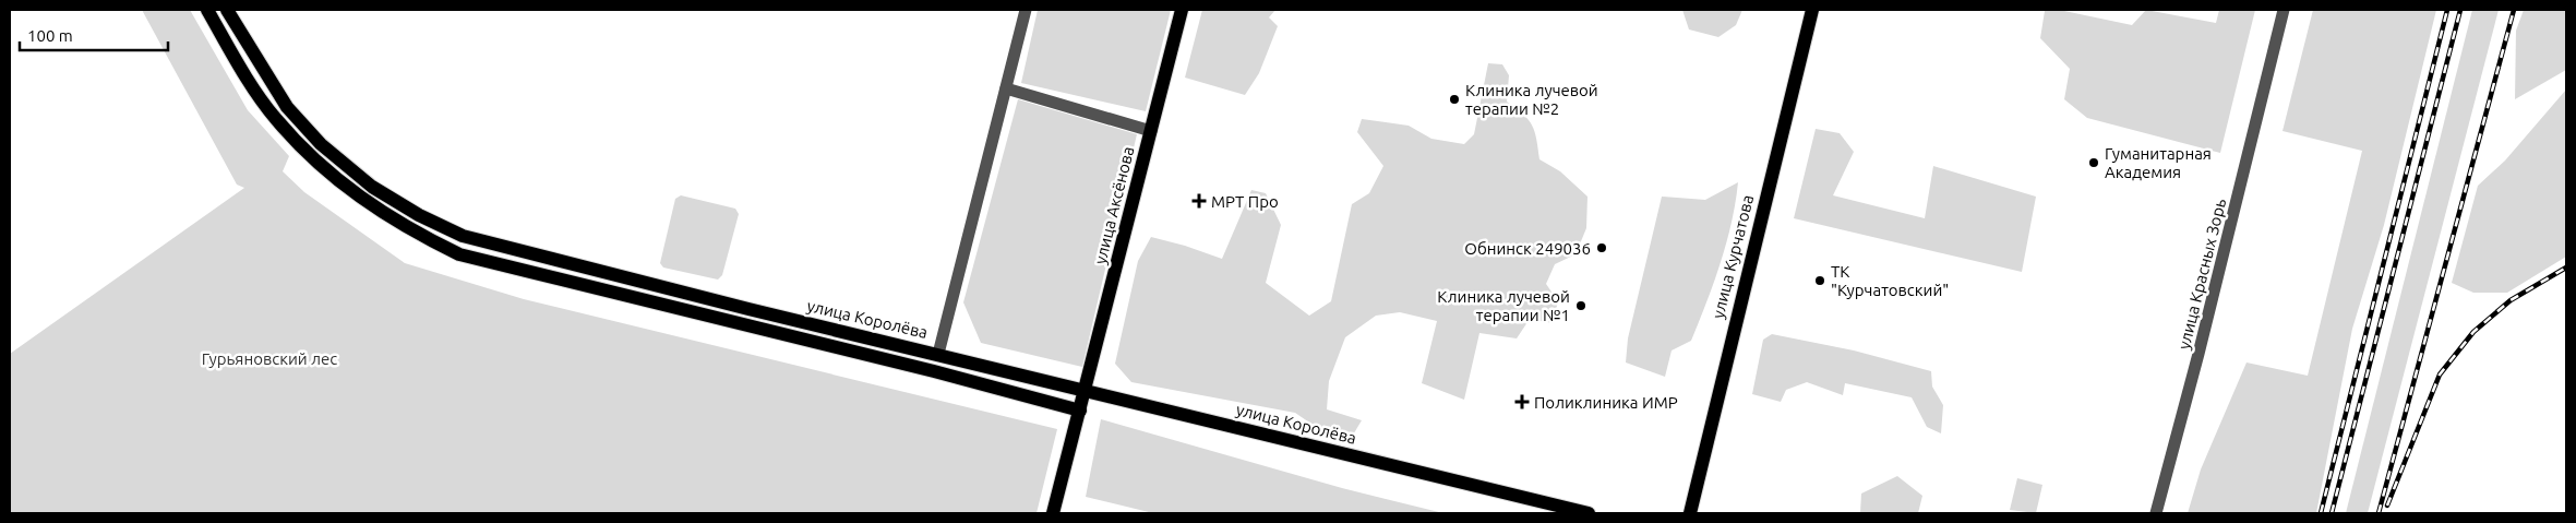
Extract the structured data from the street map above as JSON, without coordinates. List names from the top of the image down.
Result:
{
  "streets": {
    "main road": ["улица Аксёнова", "улица Курчатова", "улица Королёва"],
    "street": ["улица Красных Зорь"]
  },
  "crossings": [
    ["улица Аксёнова", "улица Королёва"]
  ],
  "parks": ["Гурьяновский лес"],
  "places": {
    "other": [
      "Клиника лучевой терапии №2",
      "Гуманитарная Академия",
      "Обнинск 249036",
      "ТК \"Курчатовский\"",
      "Клиника лучевой терапии №1"
    ],
    "health": ["МРТ Про", "Поликлиника ИМР"]
  },
  "scale_bar": "100 m"
}
